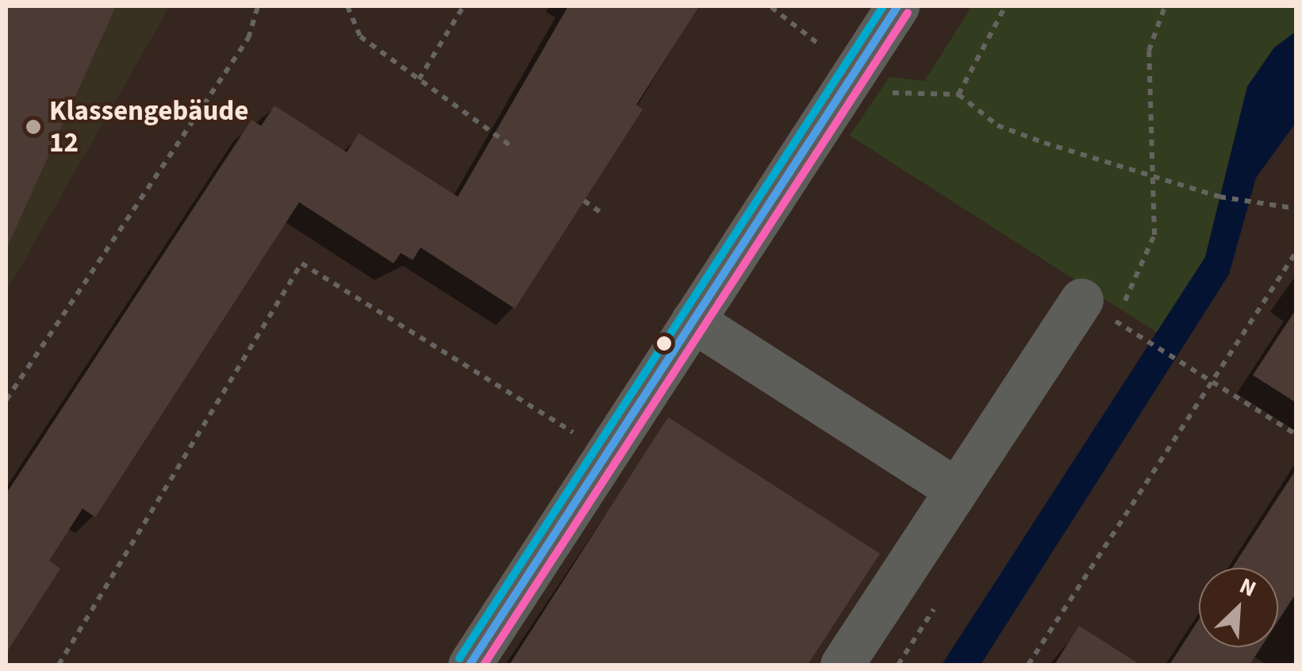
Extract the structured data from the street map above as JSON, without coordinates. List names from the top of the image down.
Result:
{
  "places": ["Klassengebäude 12"],
  "north": "top right"
}
